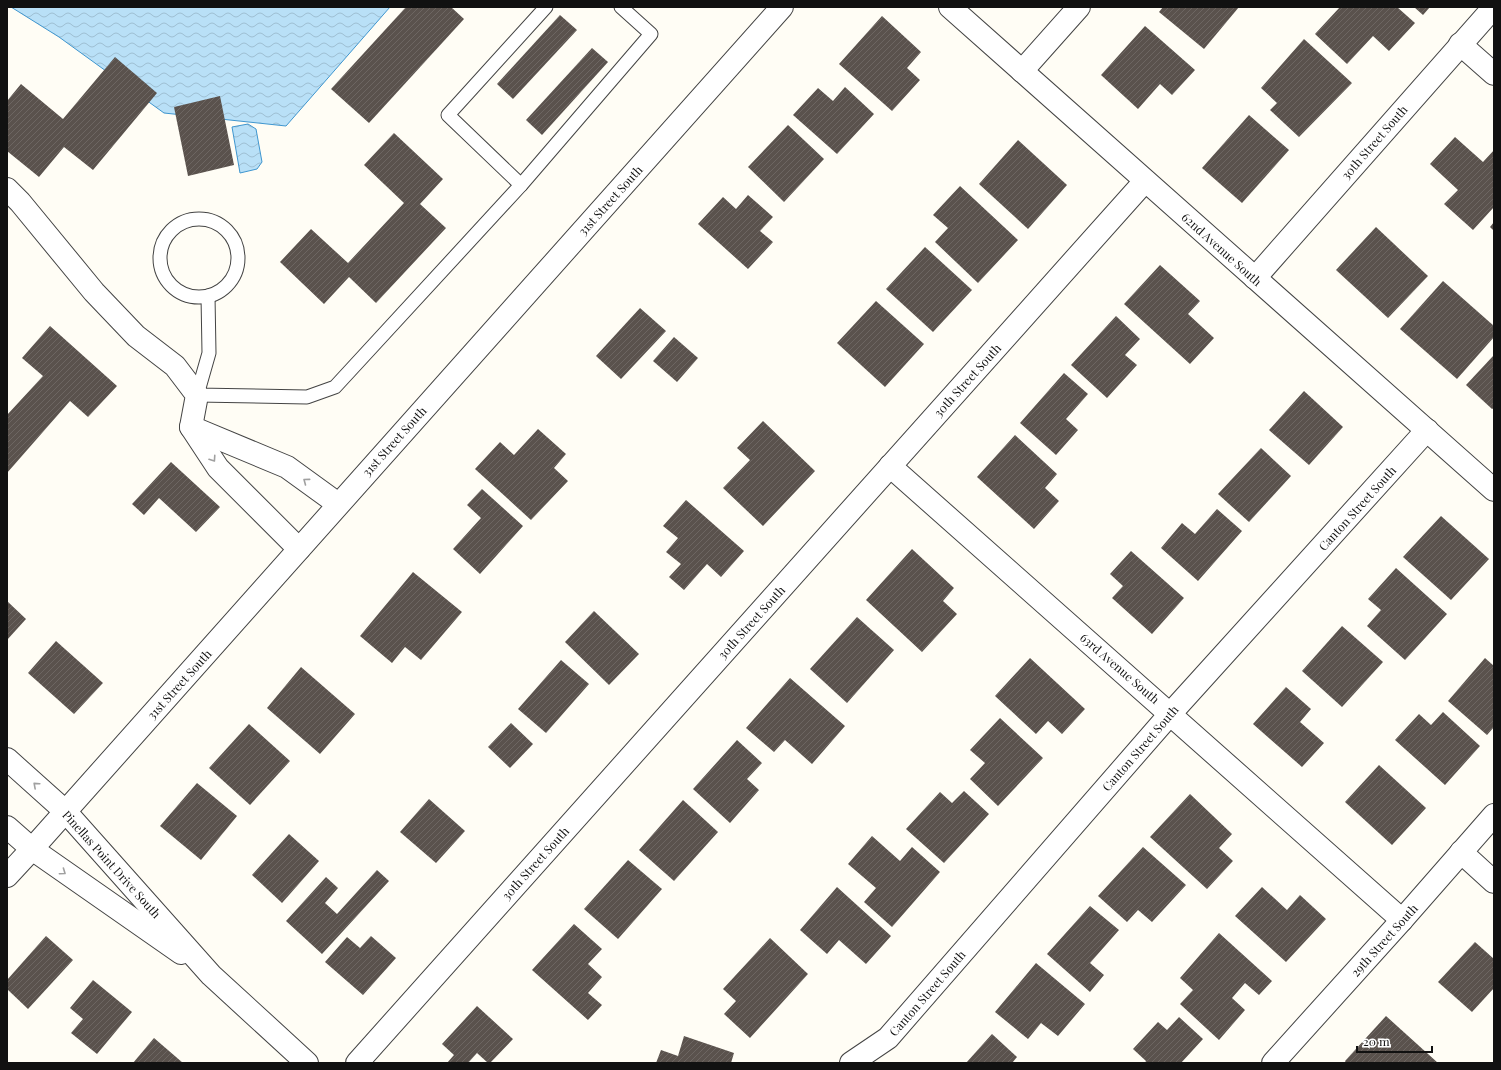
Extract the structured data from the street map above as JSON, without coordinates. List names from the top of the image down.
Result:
{
  "streets": {
    "street": [
      "30th Street South",
      "31st Street South",
      "62nd Avenue South",
      "Canton Street South",
      "63rd Avenue South",
      "Pinellas Point Drive South",
      "29th Street South"
    ]
  },
  "crossings": [
    ["30th Street South", "62nd Avenue South"],
    ["30th Street South", "63rd Avenue South"],
    ["31st Street South", "Pinellas Point Drive South"],
    ["62nd Avenue South", "Canton Street South"],
    ["Canton Street South", "63rd Avenue South"],
    ["63rd Avenue South", "29th Street South"]
  ],
  "scale_bar": "20 m"
}
